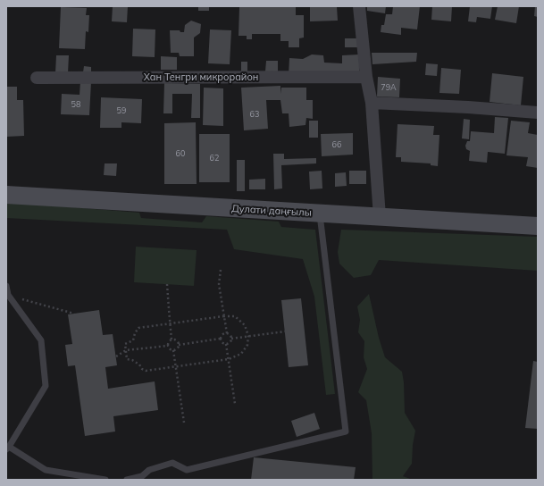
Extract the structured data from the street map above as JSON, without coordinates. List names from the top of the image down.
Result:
{
  "streets": {
    "main road": ["Дулати даңғылы"],
    "street": ["Хан Тенгри микрорайон"]
  },
  "house_numbers": [
    "79А",
    "58",
    "59",
    "63",
    "66",
    "60",
    "62"
  ]
}
